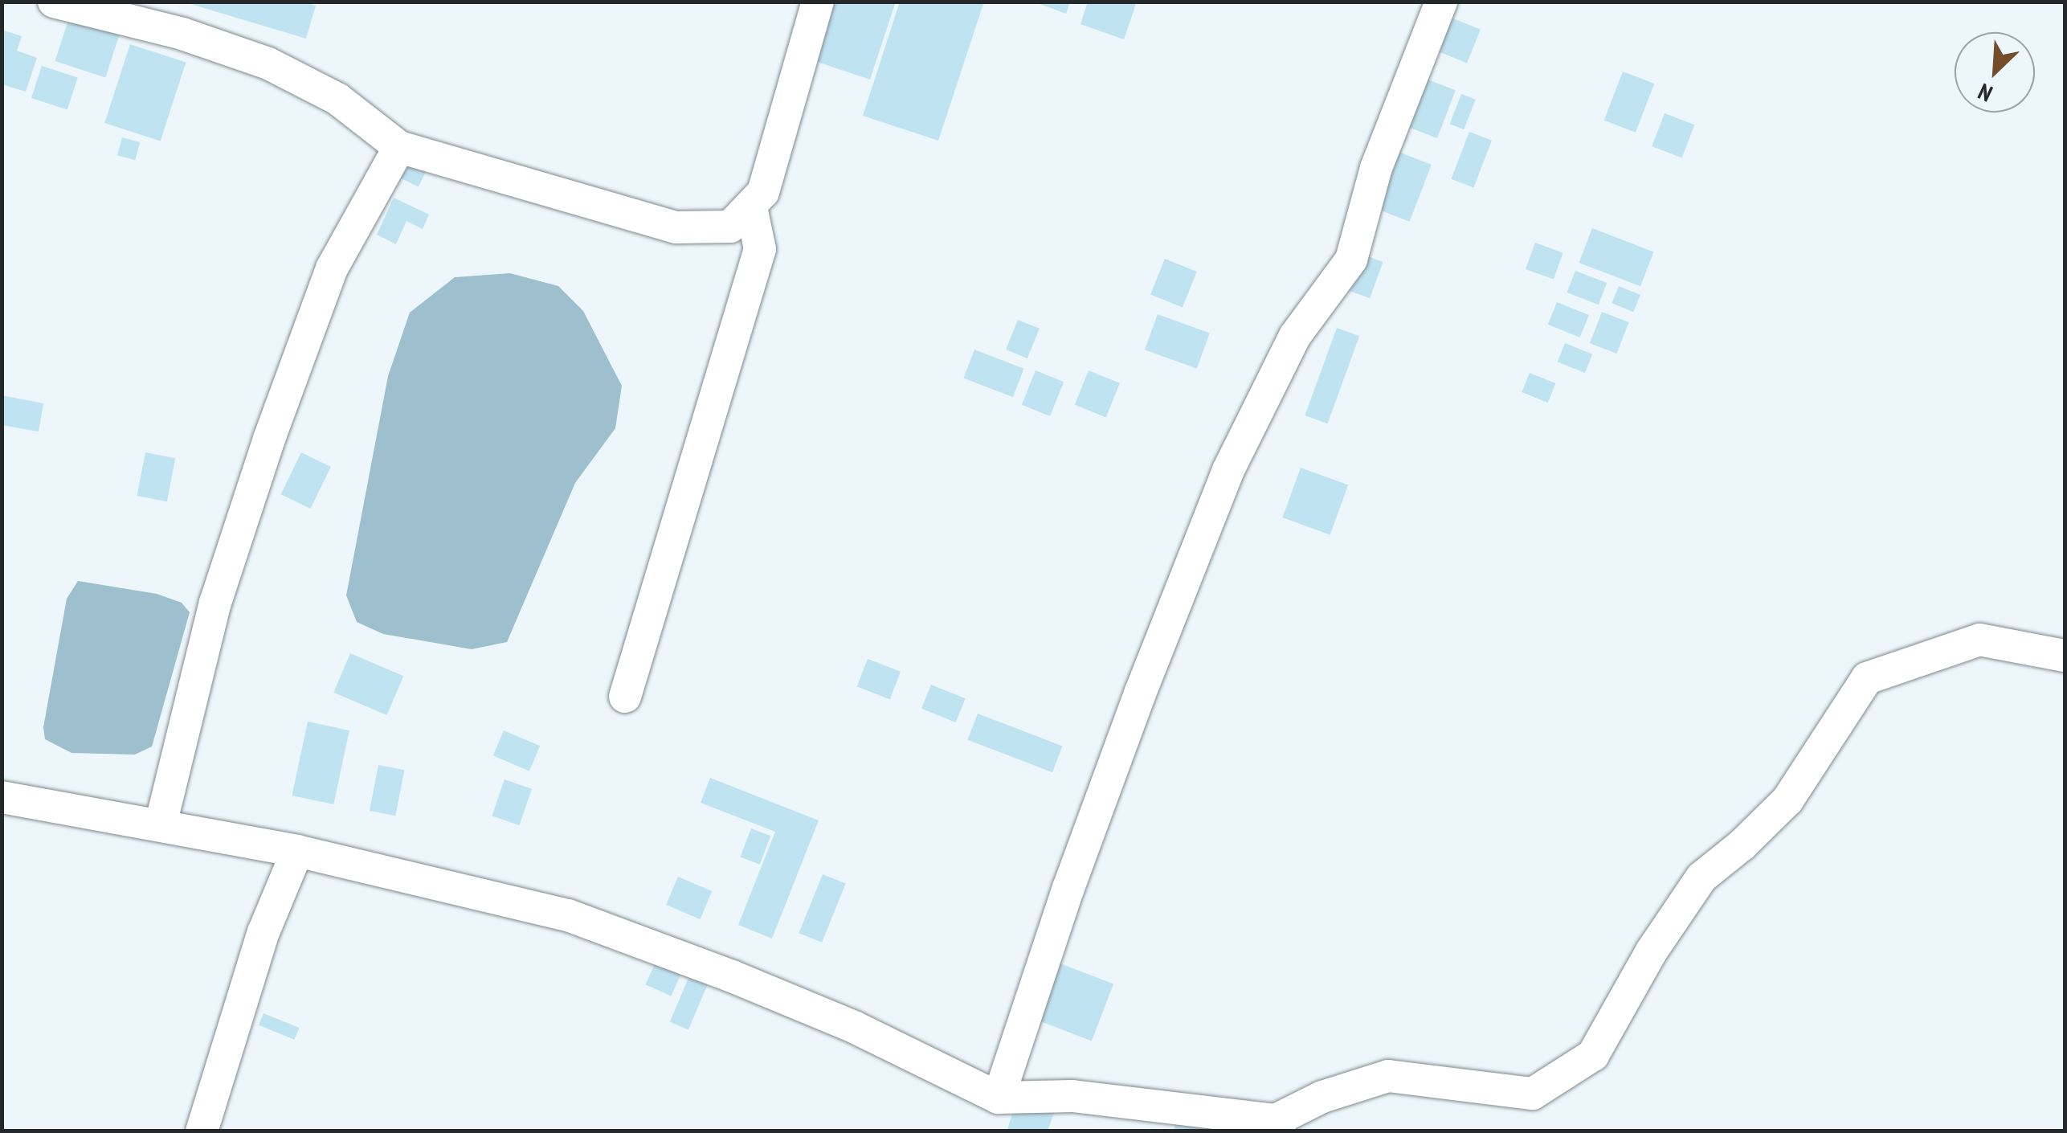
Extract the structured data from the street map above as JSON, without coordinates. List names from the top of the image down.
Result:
{
  "north": "bottom left"
}
